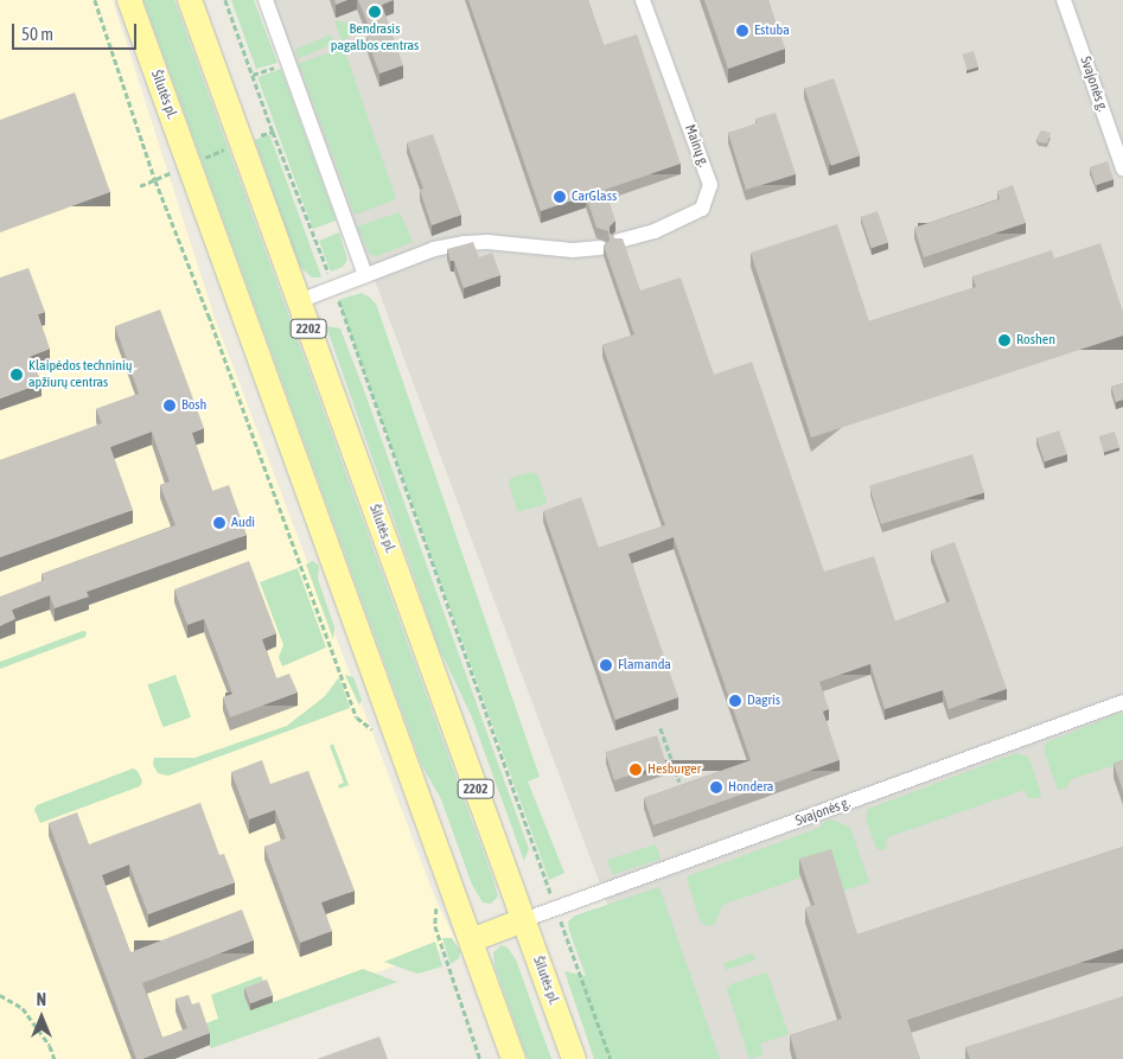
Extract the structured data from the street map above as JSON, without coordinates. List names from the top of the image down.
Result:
{
  "streets": {
    "main road": ["Šilutės pl.", "2202"],
    "street": ["Svajonės g.", "Mainų g."]
  },
  "crossings": [
    ["Svajonės g.", "Šilutės pl."]
  ],
  "places": [
    "Bendrasis pagalbos centras",
    "Estuba",
    "CarGlass",
    "Roshen",
    "Klaipėdos techninių apžiurų centras",
    "Bosh",
    "Audi",
    "Flamanda",
    "Dagris",
    "Hesburger",
    "Hondera"
  ],
  "scale_bar": "50 m",
  "north": "top"
}
